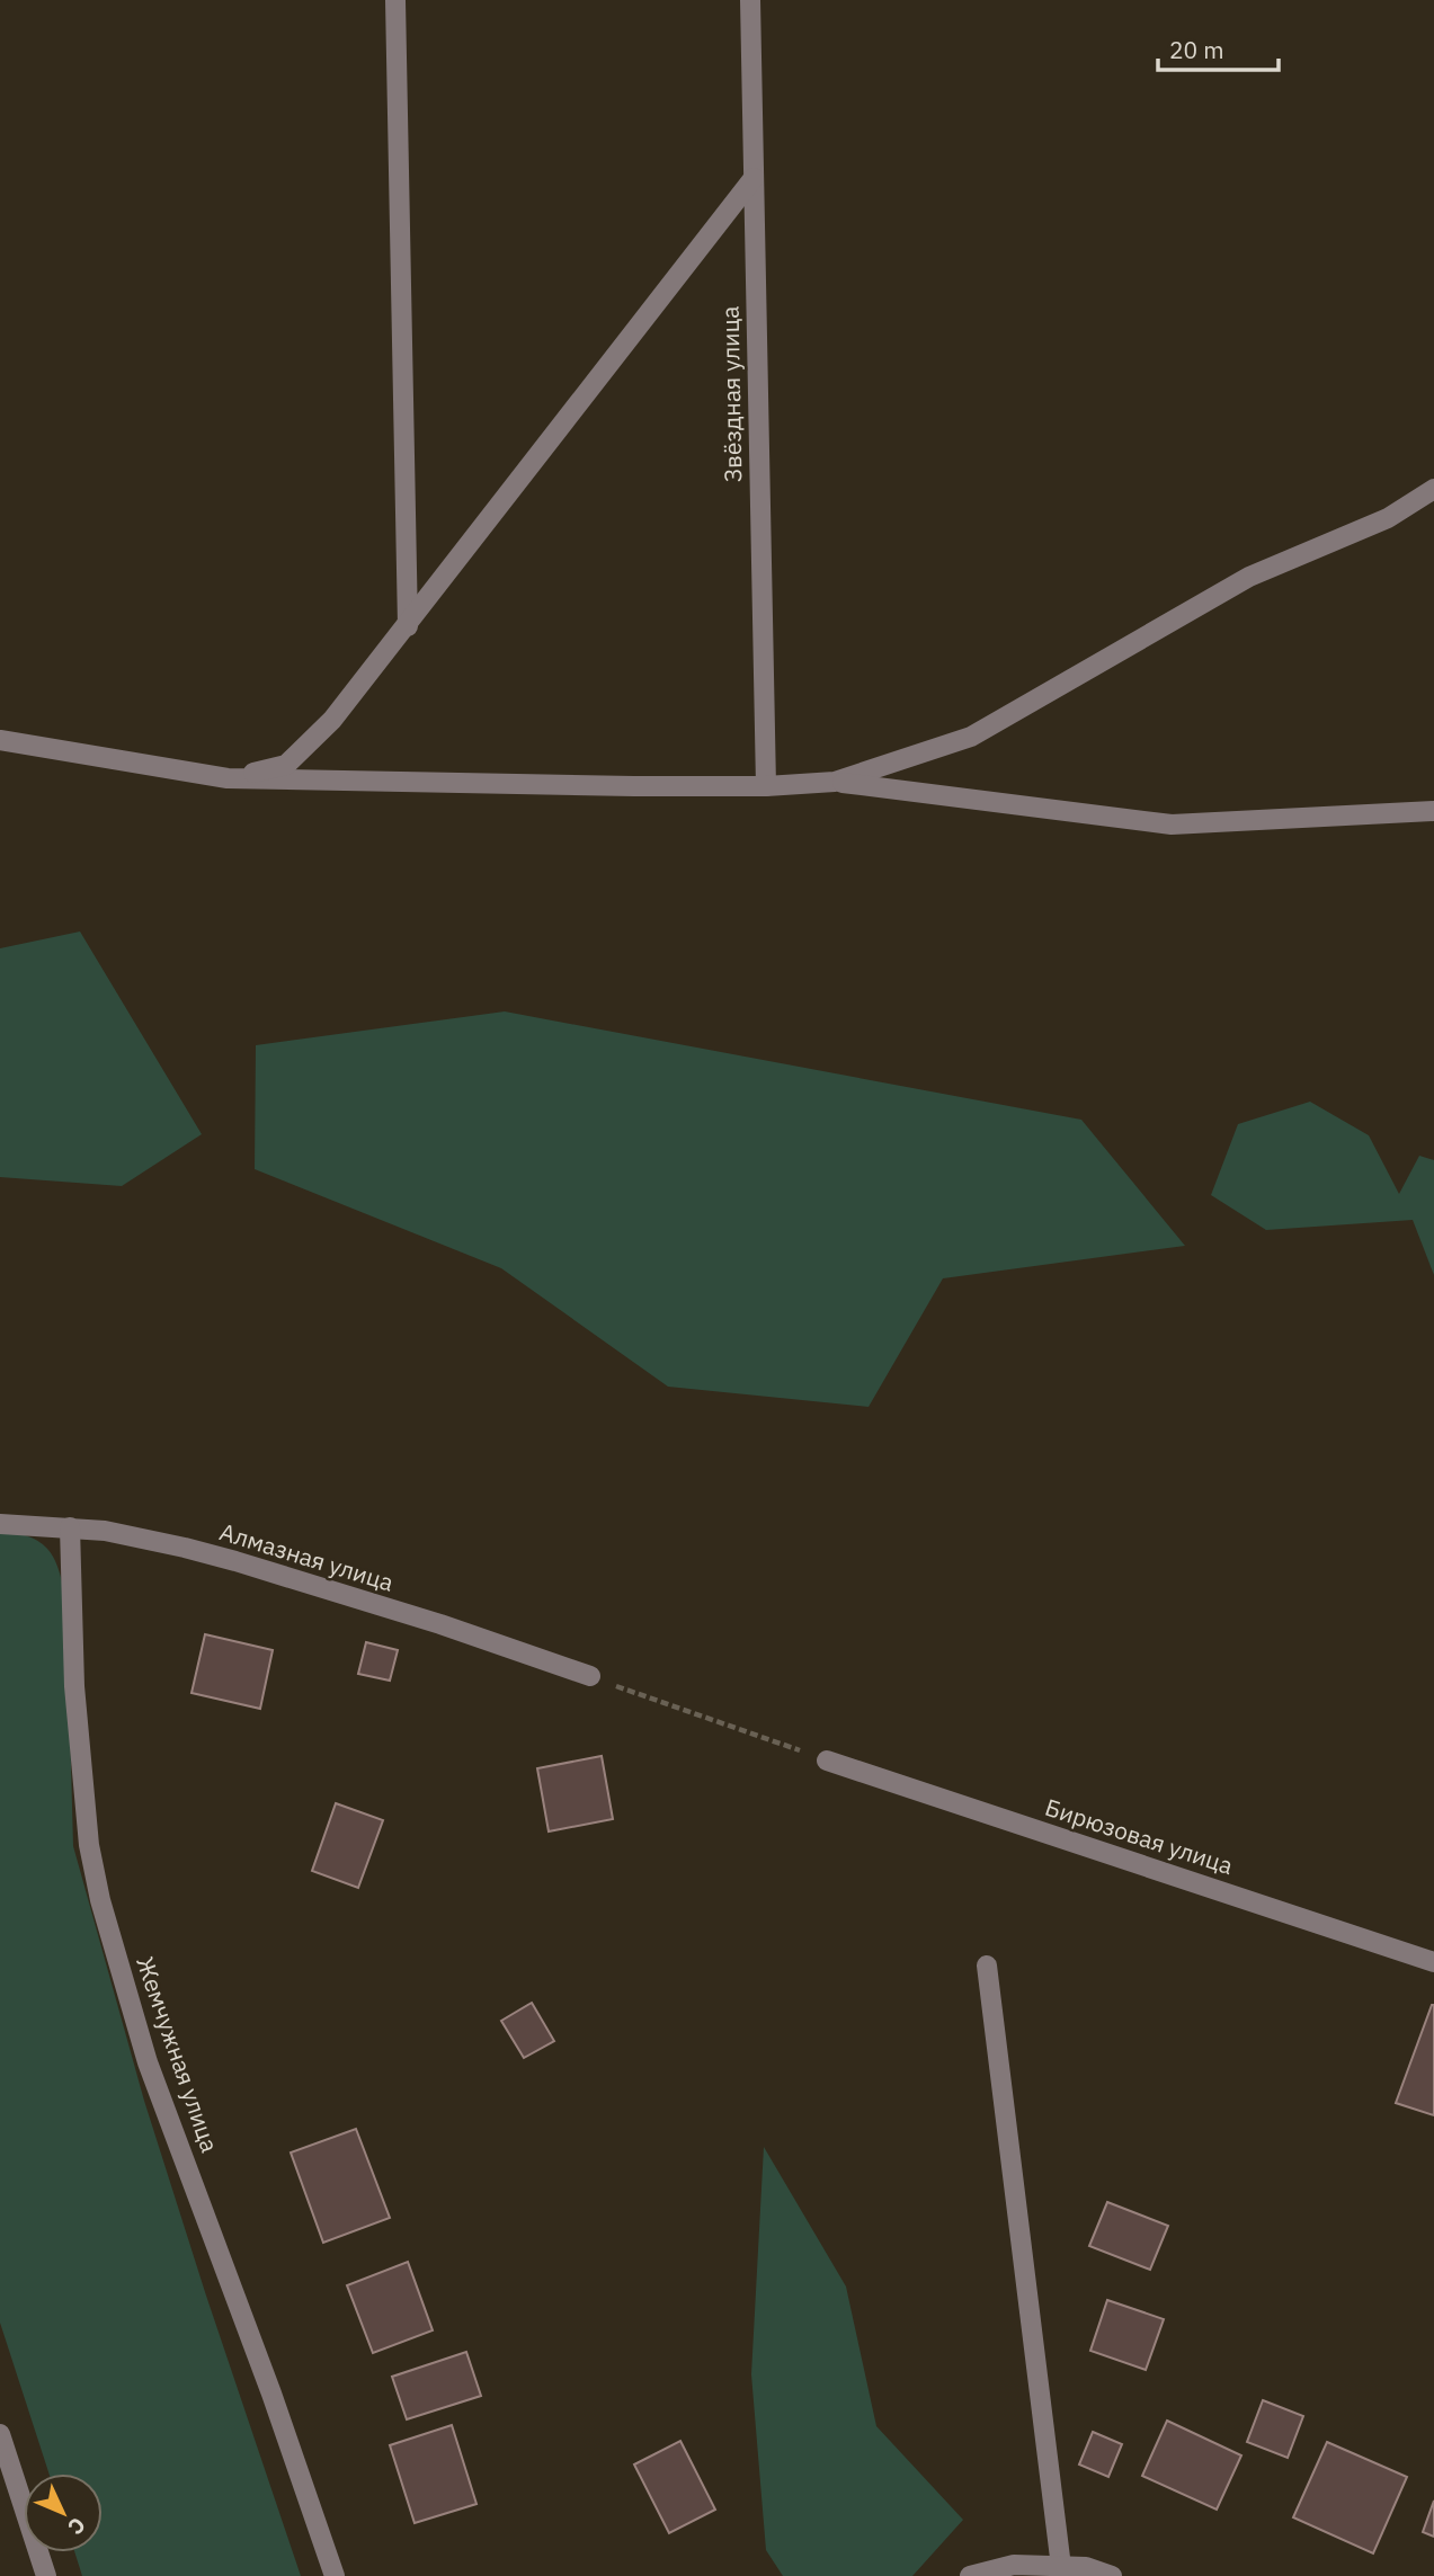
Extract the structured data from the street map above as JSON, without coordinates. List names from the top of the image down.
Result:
{
  "streets": {
    "street": [
      "Звёздная улица",
      "Алмазная улица",
      "Бирюзовая улица",
      "Жемчужная улица"
    ]
  },
  "crossings": [
    ["Алмазная улица", "Жемчужная улица"]
  ],
  "scale_bar": "20 m",
  "north": "bottom right"
}
